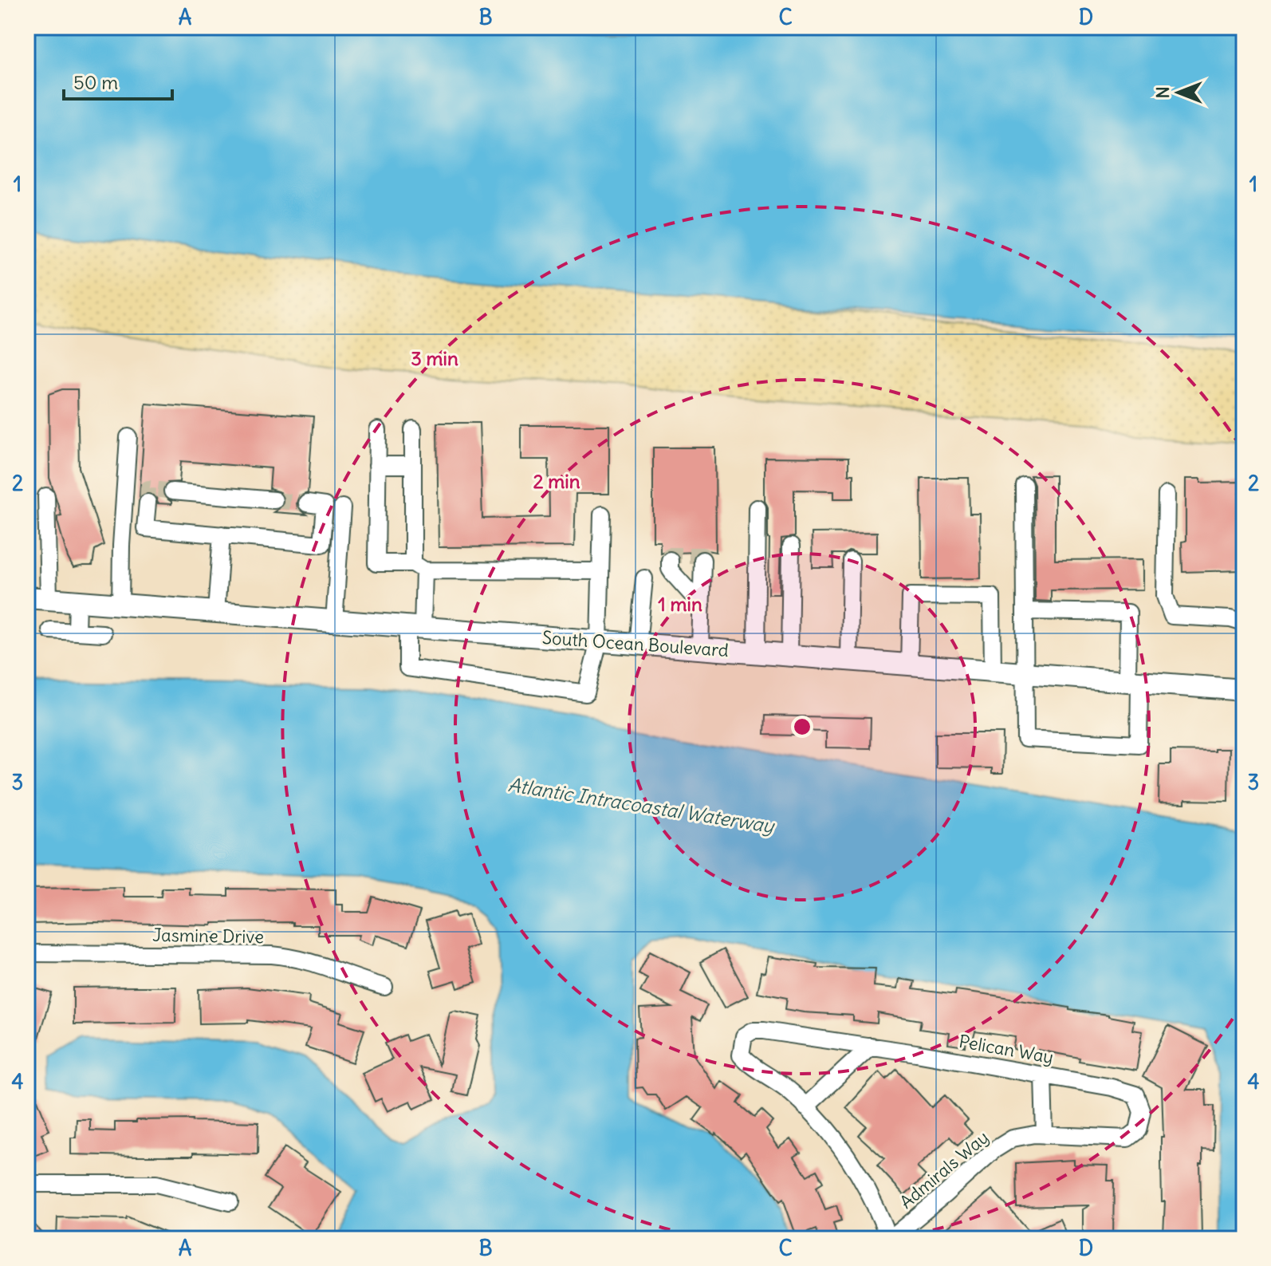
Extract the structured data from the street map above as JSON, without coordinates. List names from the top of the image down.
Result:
{
  "streets": {
    "main road": ["South Ocean Boulevard"],
    "street": ["Jasmine Drive", "Pelican Way", "Admirals Way"]
  },
  "crossings": [
    ["Pelican Way", "Admirals Way"]
  ],
  "water": ["Atlantic Intracoastal Waterway"],
  "scale_bar": "50 m",
  "north": "left",
  "grid": {
    "columns": [
      "A",
      "B",
      "C",
      "D"
    ],
    "rows": [
      "1",
      "2",
      "3",
      "4"
    ]
  },
  "rings": ["3 min", "2 min", "1 min"]
}
